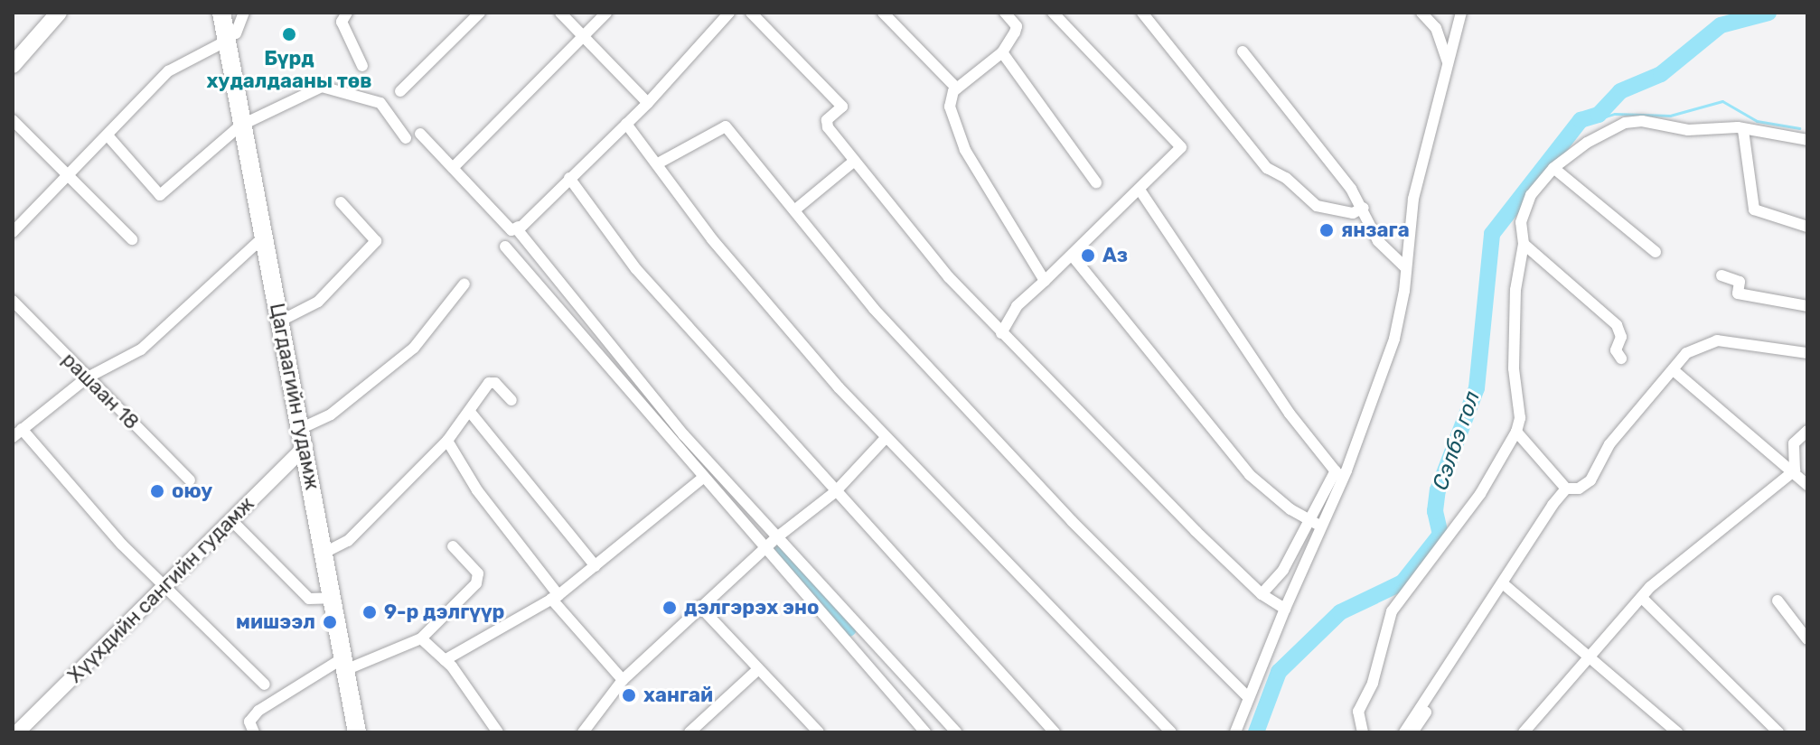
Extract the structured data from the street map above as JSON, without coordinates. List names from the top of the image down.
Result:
{
  "streets": {
    "main road": ["Цагдаагийн гудамж"],
    "street": ["рашаан 18", "Хүүхдийн сангийн гудамж"]
  },
  "crossings": [
    ["Цагдаагийн гудамж", "Хүүхдийн сангийн гудамж"]
  ],
  "water": ["Сэлбэ гол"],
  "places": [
    "Бүрд худалдааны төв",
    "янзага",
    "Аз",
    "оюу",
    "дэлгэрэх эно",
    "9-р дэлгүүр",
    "мишээл",
    "хангай"
  ]
}
